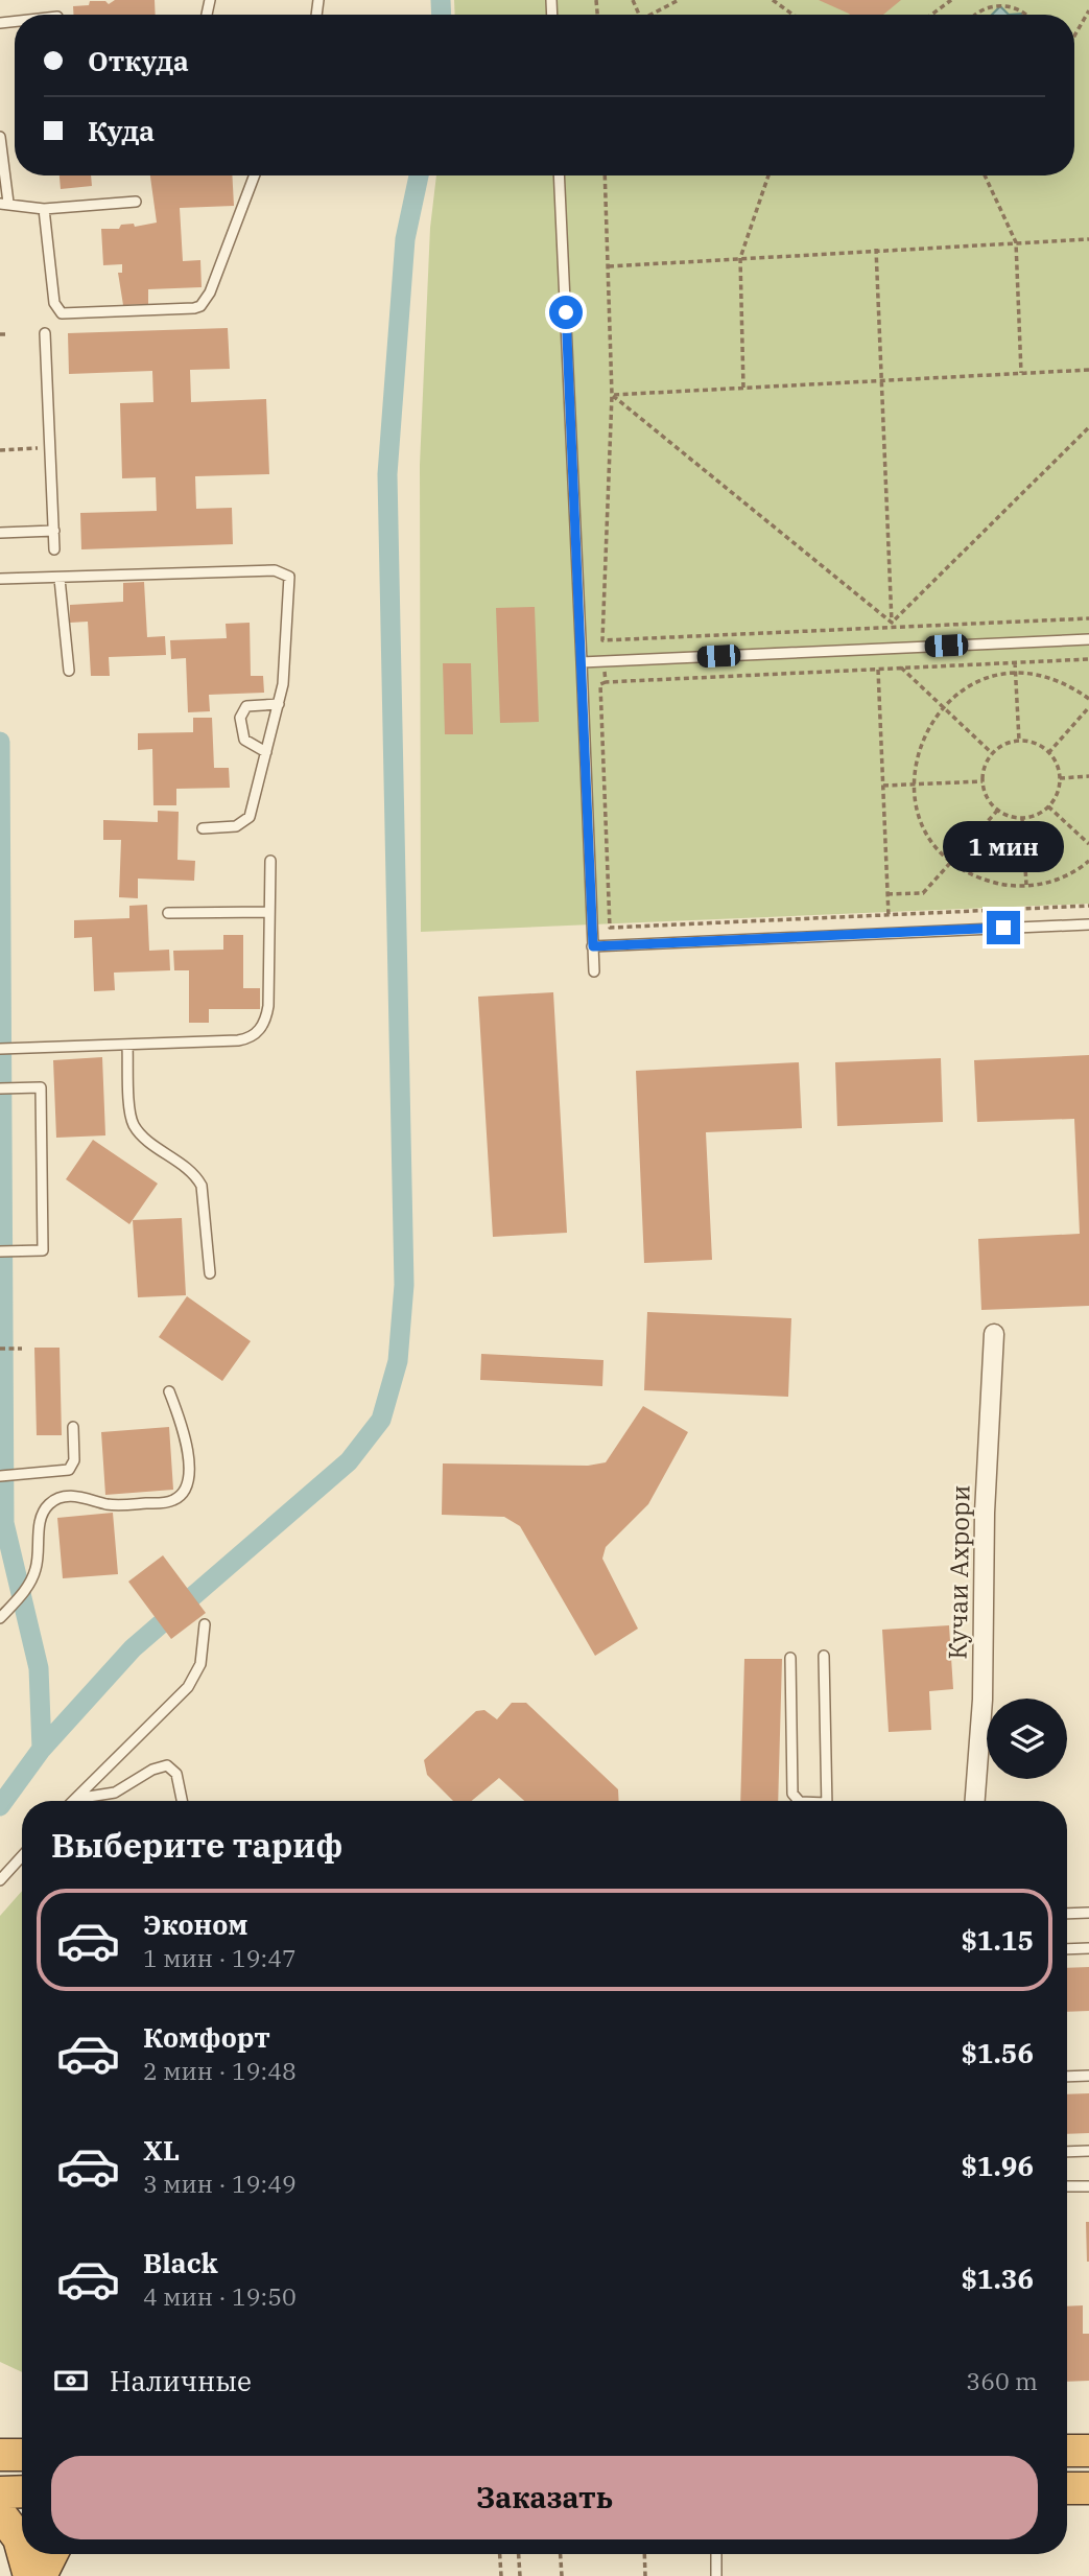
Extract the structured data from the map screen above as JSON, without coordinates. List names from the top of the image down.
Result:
{
  "streets": {
    "street": ["Кучаи Ахрори"]
  },
  "page": {
    "banner": ["Откуда", "Куда"],
    "bubble": "1 мин",
    "heading": "Выберите тариф",
    "list": [
      {
        "name": "Эконом",
        "note": "1 мин · 19:47",
        "value": "$1.15"
      },
      {
        "name": "Комфорт",
        "note": "2 мин · 19:48",
        "value": "$1.56"
      },
      {
        "name": "XL",
        "note": "3 мин · 19:49",
        "value": "$1.96"
      },
      {
        "name": "Black",
        "note": "4 мин · 19:50",
        "value": "$1.36"
      }
    ],
    "pay": ["Наличные", "360 m"],
    "buttons": "Заказать"
  }
}
